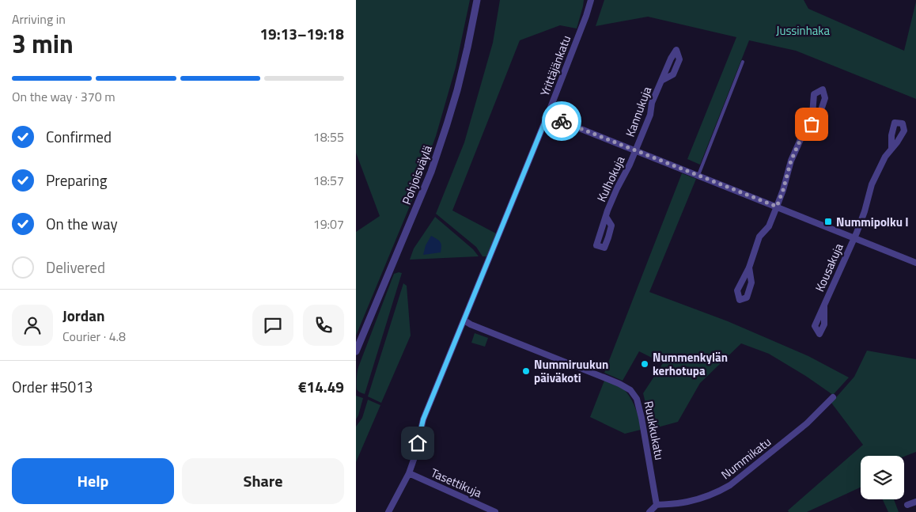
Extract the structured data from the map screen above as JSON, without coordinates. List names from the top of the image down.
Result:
{
  "streets": {
    "street": [
      "Yrittäjänkatu",
      "Kannukuja",
      "Pohjoisväylä",
      "Kulhokuja",
      "Kousakuja",
      "Ruukkukatu",
      "Nummikatu",
      "Tasettikuja"
    ]
  },
  "crossings": [
    ["Yrittäjänkatu", "Ruukkukatu"],
    ["Yrittäjänkatu", "Tasettikuja"],
    ["Kannukuja", "Kulhokuja"],
    ["Ruukkukatu", "Nummikatu"]
  ],
  "parks": ["Jussinhaka"],
  "places": {
    "transit": ["Nummipolku I"],
    "other": ["Nummenkylän kerhotupa", "Nummiruukun päiväkoti"]
  },
  "page": {
    "heading": ["3 min", "Arriving in", "19:13–19:18"],
    "panel": [
      "Jordan",
      "Courier · 4.8",
      "Order #5013",
      "€14.49"
    ],
    "bar": "On the way · 370 m",
    "list": [
      ["Confirmed", "18:55"],
      ["Preparing", "18:57"],
      ["On the way", "19:07"],
      "Delivered"
    ],
    "buttons": ["Help", "Share"]
  }
}
